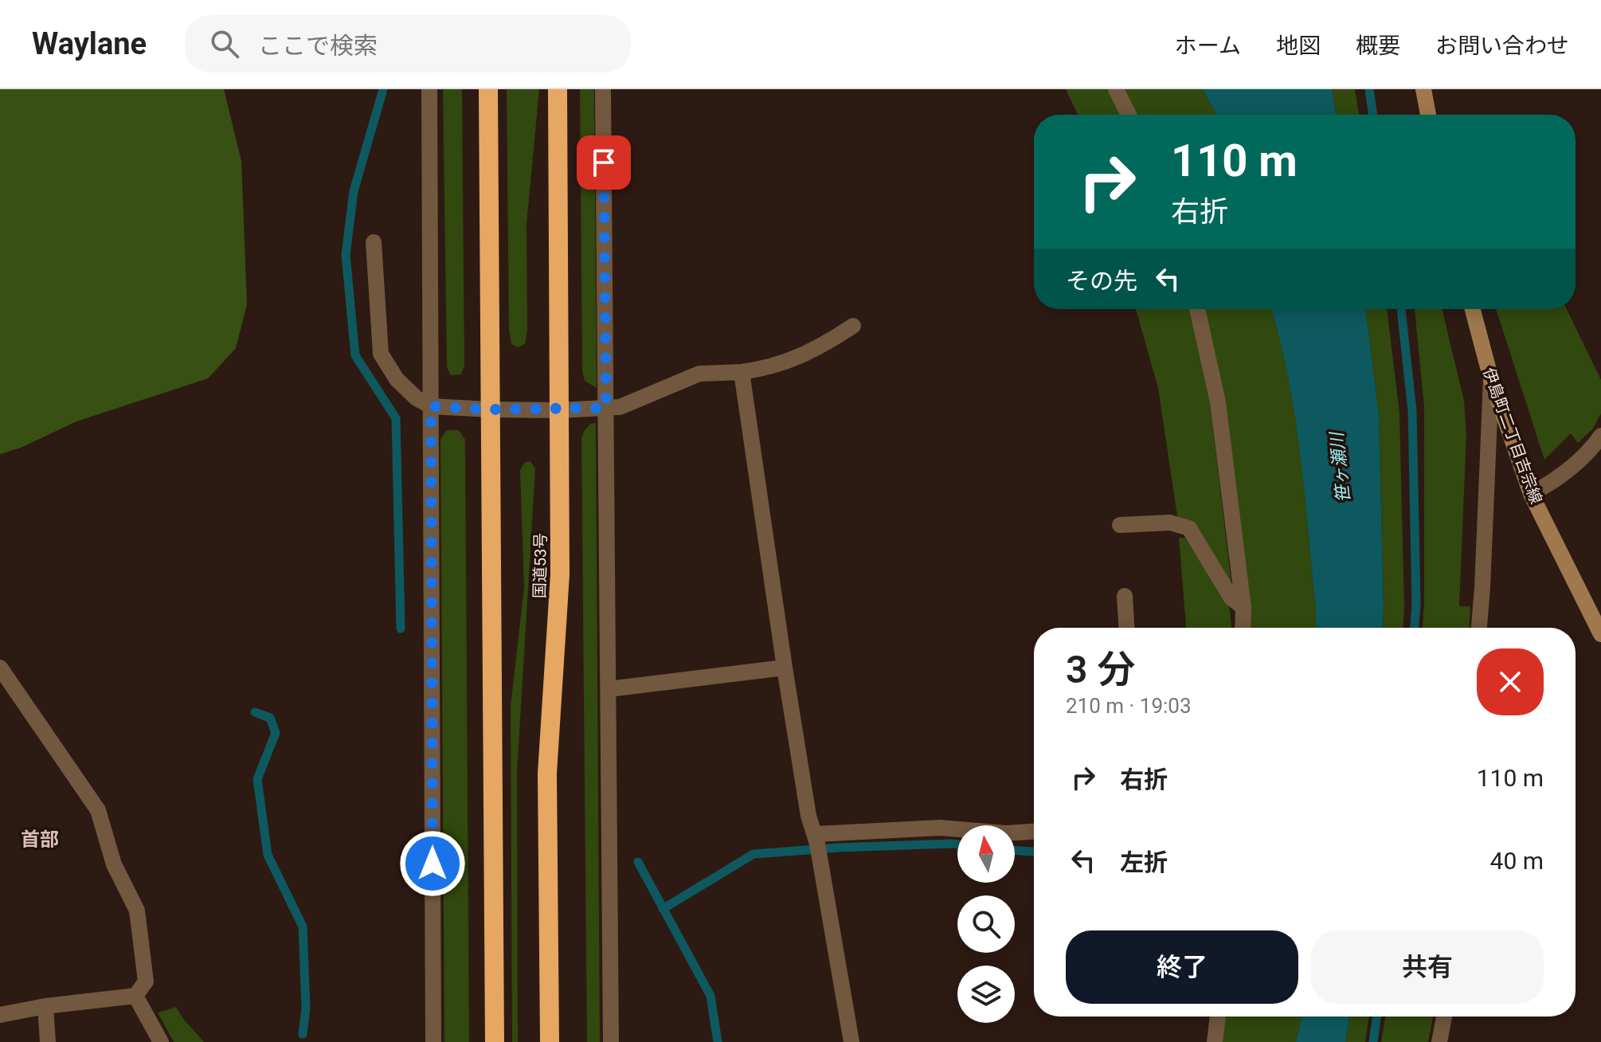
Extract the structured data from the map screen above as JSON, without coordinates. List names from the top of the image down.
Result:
{
  "streets": {
    "highway": ["国道53号"],
    "street": ["伊島町二丁目吉宗線"]
  },
  "districts": ["首部"],
  "water": ["笹ヶ瀬川"],
  "north": "top",
  "page": {
    "header": "Waylane",
    "search": "ここで検索",
    "nav": [
      "ホーム",
      "地図",
      "概要",
      "お問い合わせ"
    ],
    "turn": ["110 m", "右折"],
    "then": "その先",
    "heading": ["3 分", "210 m · 19:03"],
    "list": [
      {
        "name": "右折",
        "value": "110 m"
      },
      {
        "name": "左折",
        "value": "40 m"
      }
    ],
    "buttons": ["終了", "共有"]
  }
}
